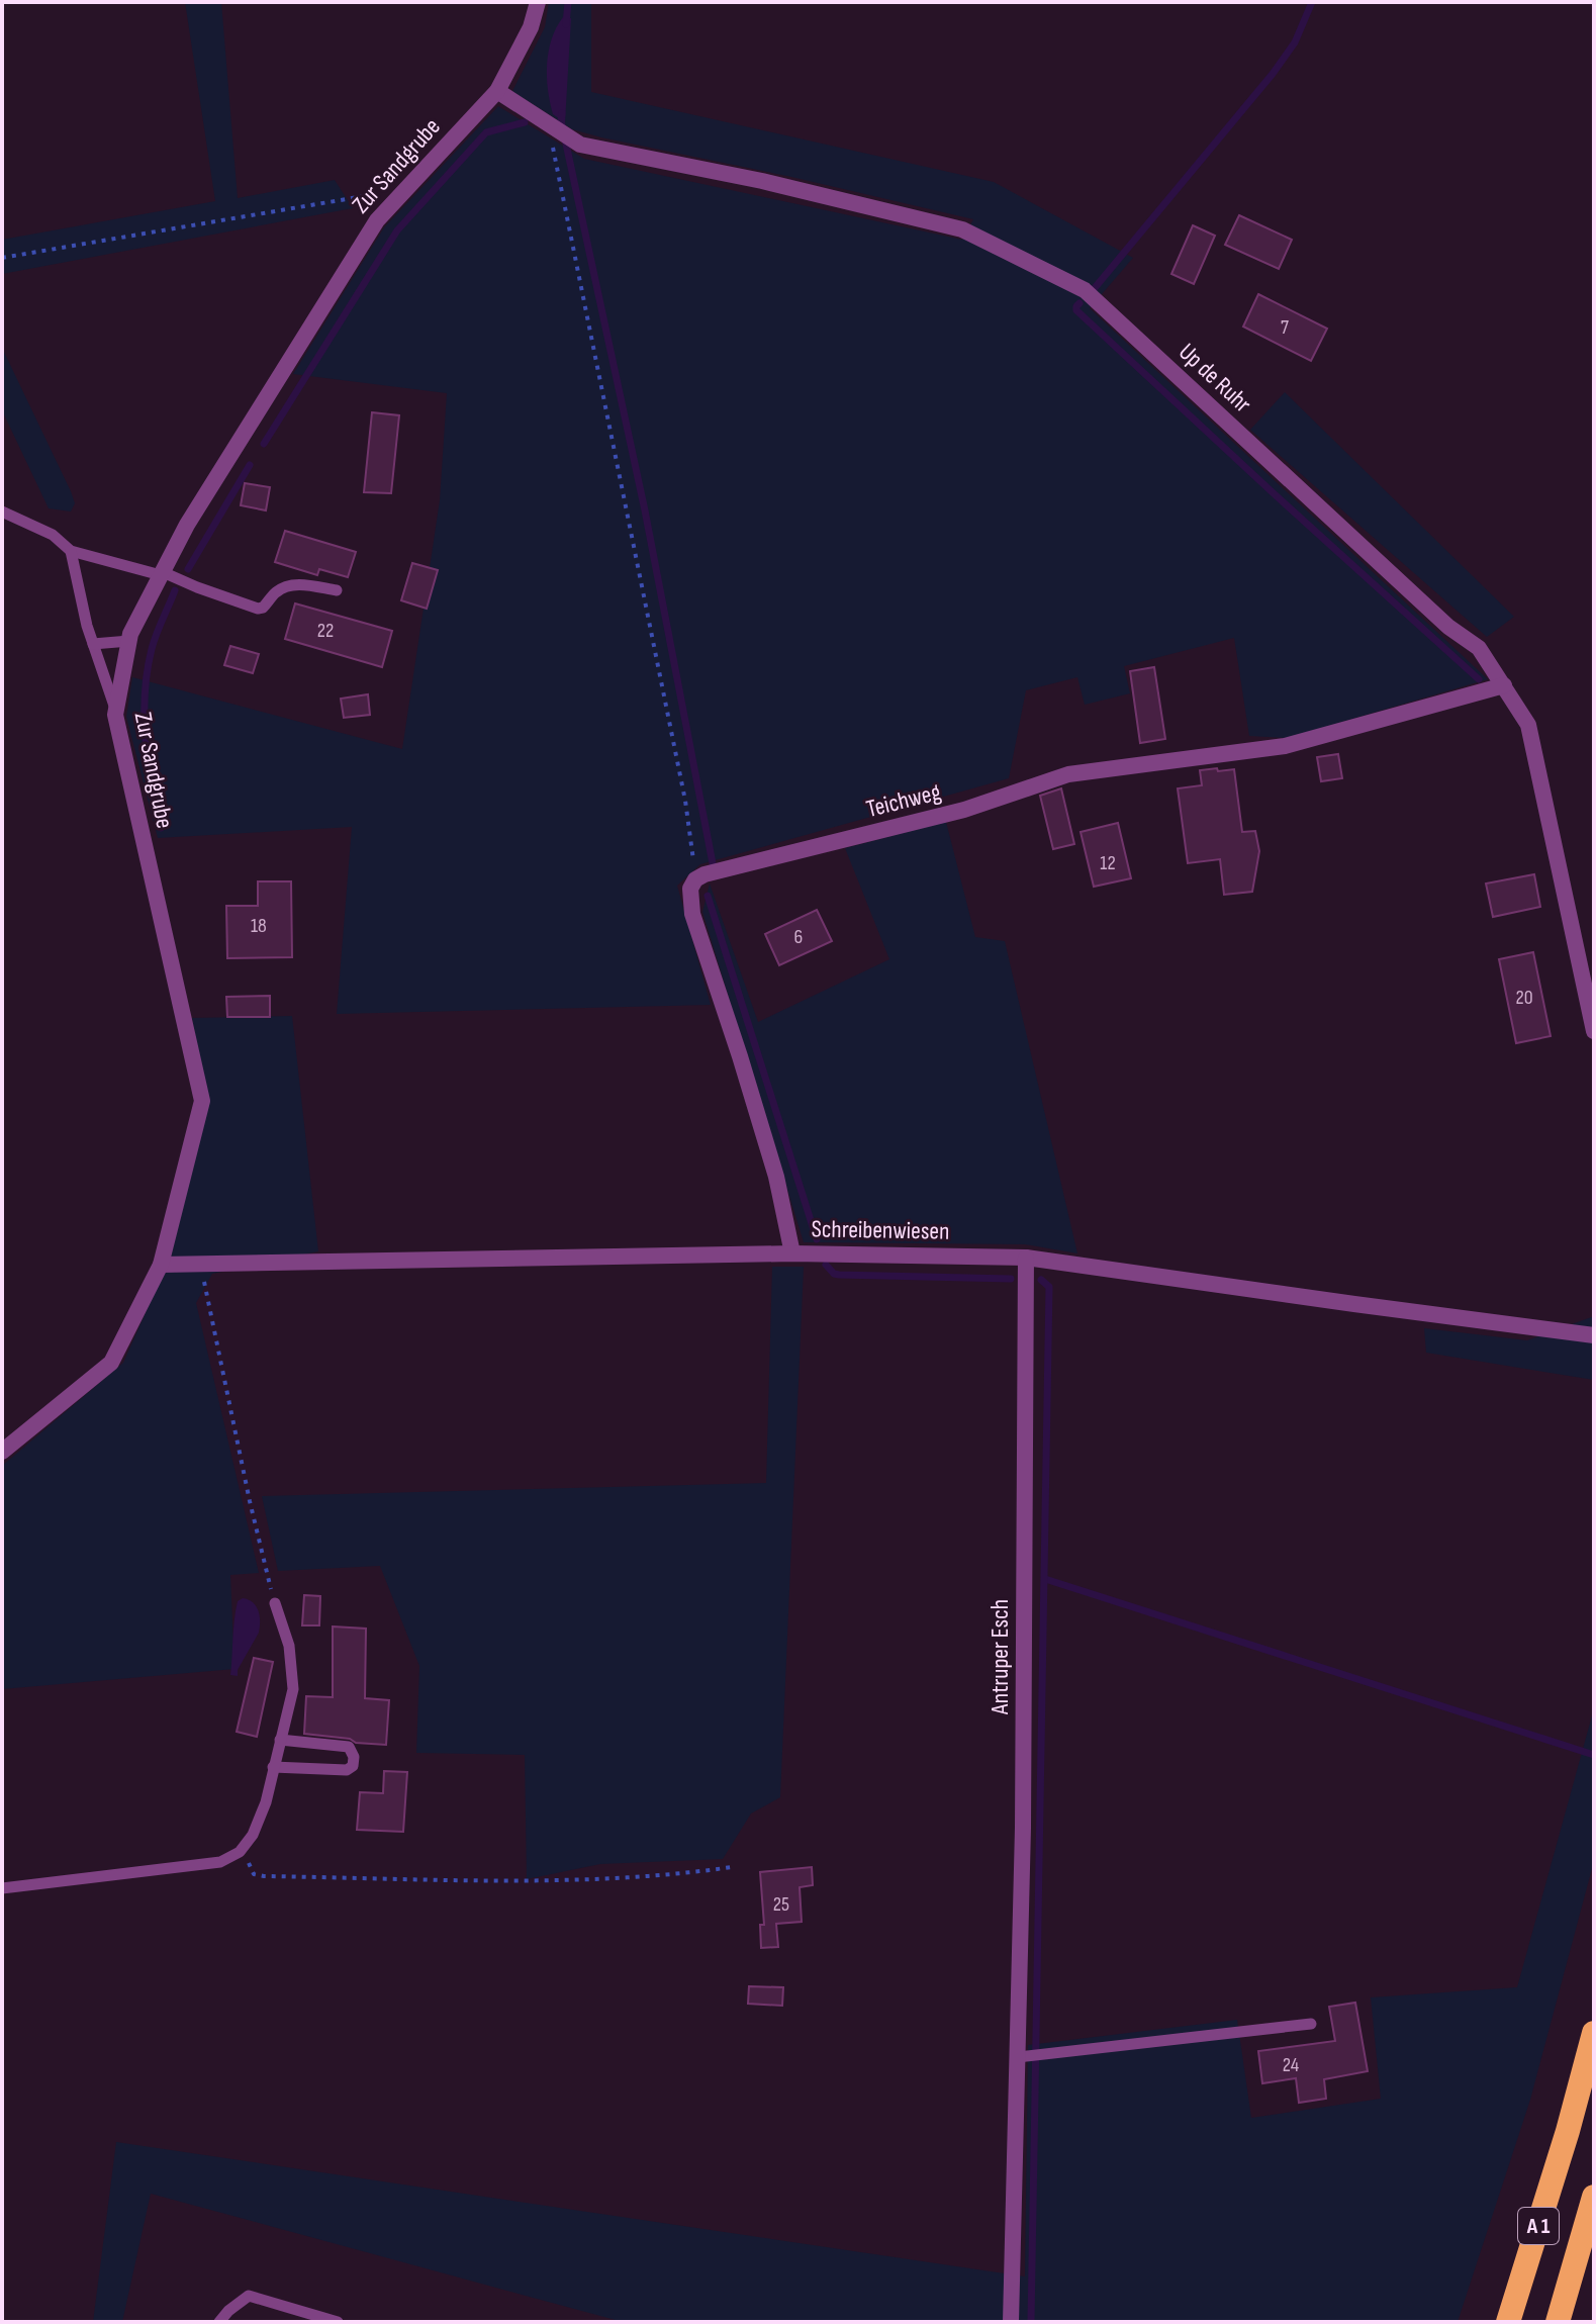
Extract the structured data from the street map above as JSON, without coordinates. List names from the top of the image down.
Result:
{
  "streets": {
    "highway": ["A 1"],
    "street": [
      "Zur Sandgrube",
      "Up de Ruhr",
      "Teichweg",
      "Schreibenwiesen",
      "Antruper Esch"
    ]
  },
  "crossings": [
    ["Zur Sandgrube", "Up de Ruhr"],
    ["Zur Sandgrube", "Schreibenwiesen"],
    ["Up de Ruhr", "Teichweg"],
    ["Schreibenwiesen", "Antruper Esch"]
  ],
  "house_numbers": [
    "7",
    "22",
    "12",
    "18",
    "6",
    "20",
    "25",
    "24"
  ]
}
